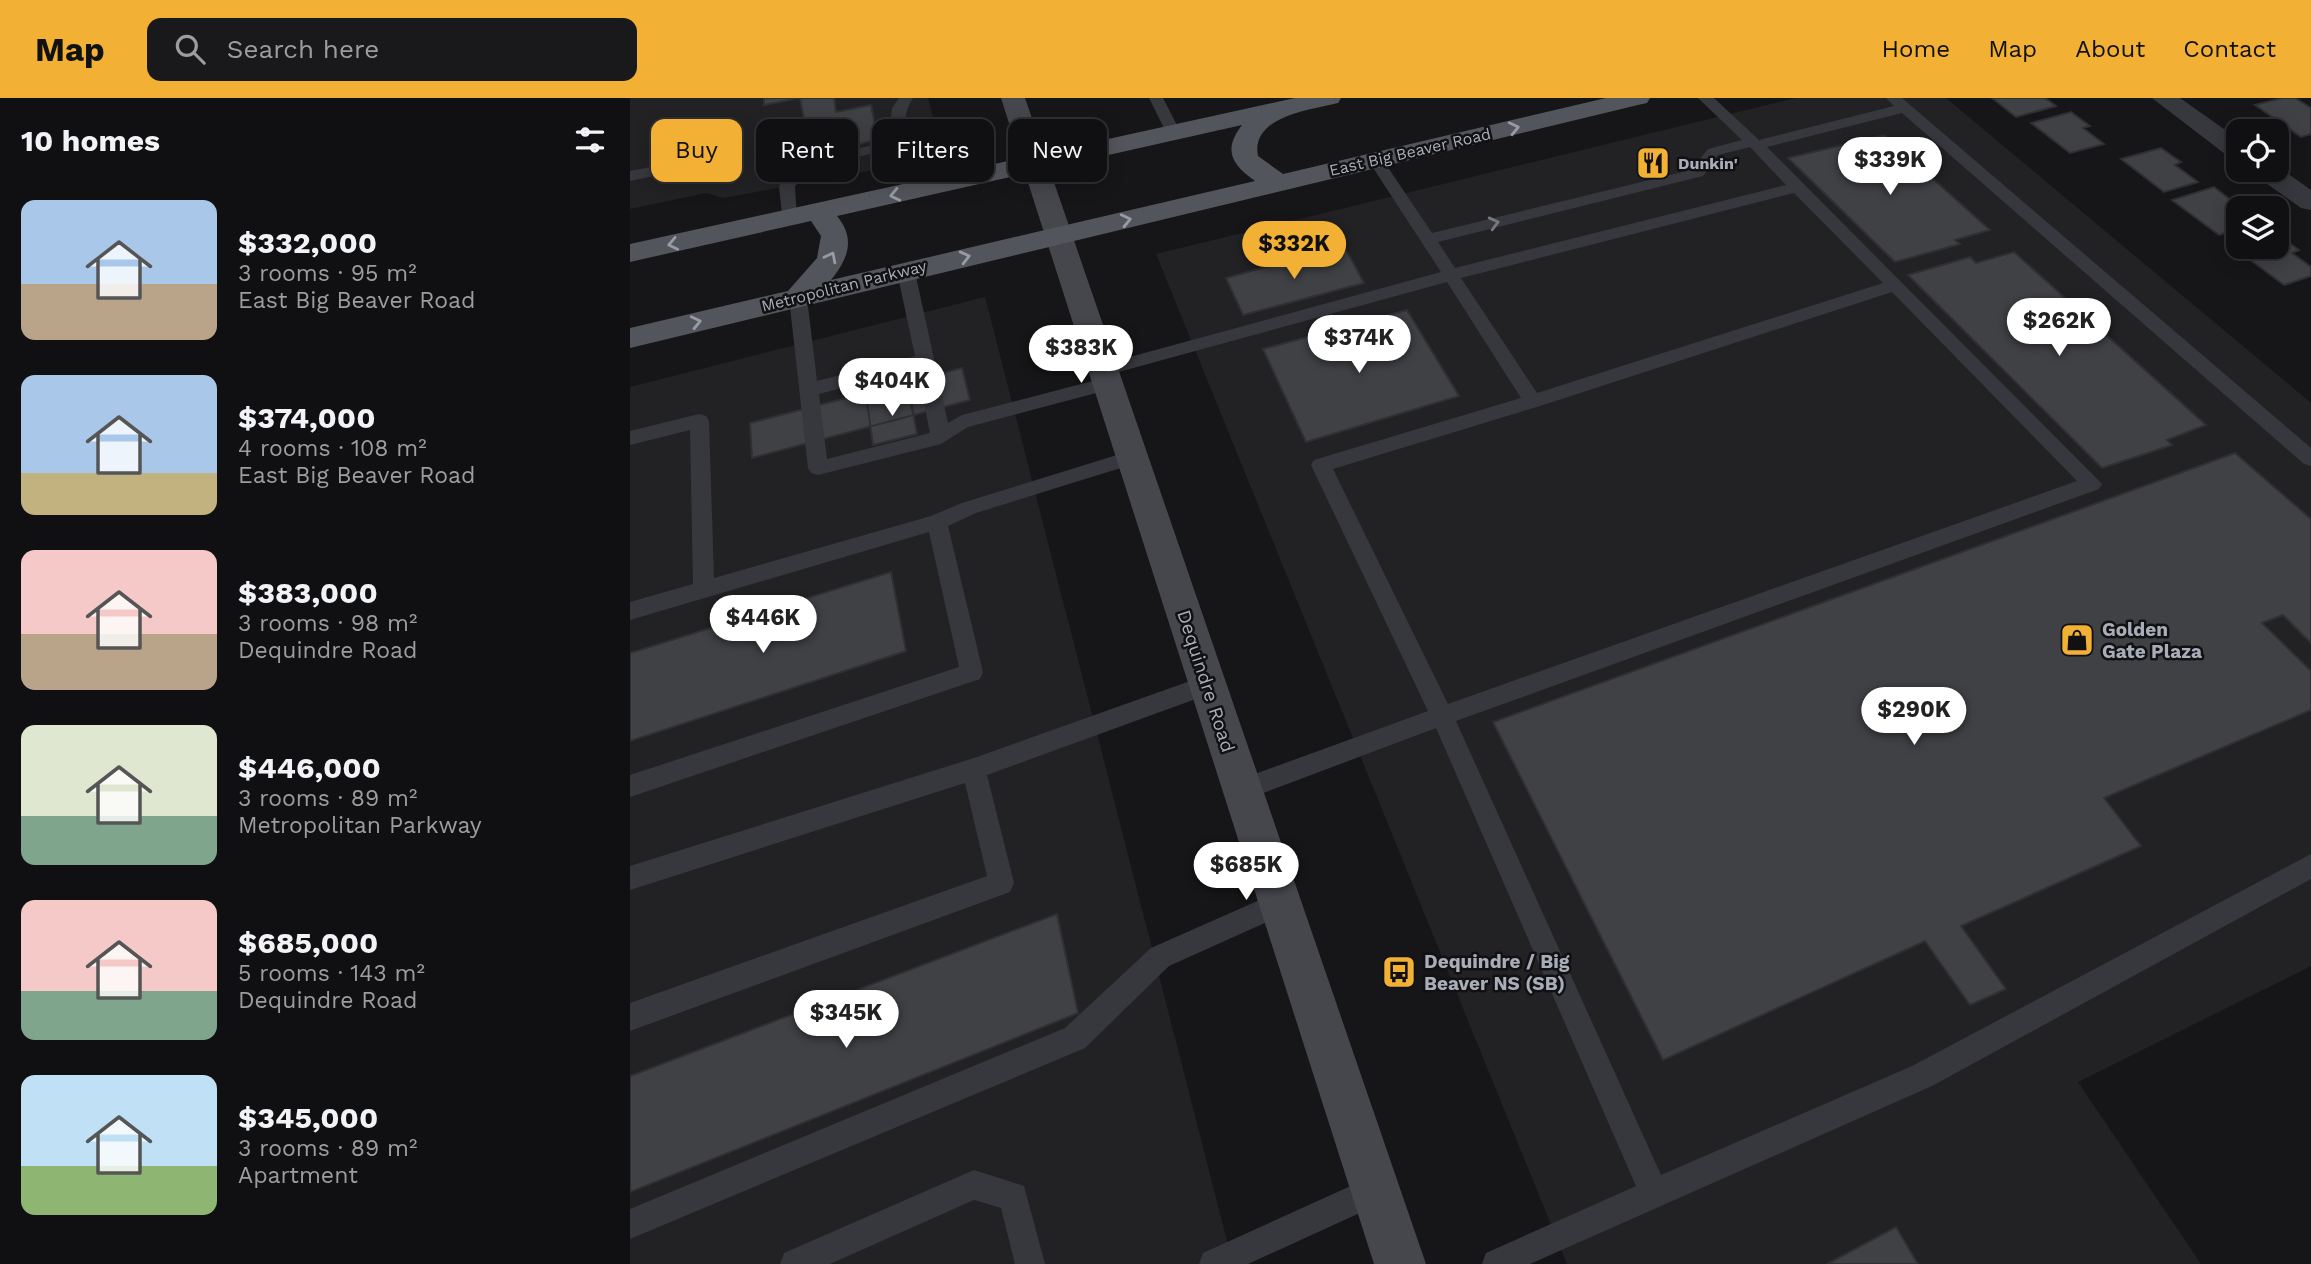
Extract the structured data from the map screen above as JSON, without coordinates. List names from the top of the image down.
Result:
{
  "streets": {
    "main road": ["East Big Beaver Road", "Metropolitan Parkway", "Dequindre Road"]
  },
  "crossings": [
    ["East Big Beaver Road", "Metropolitan Parkway"],
    ["East Big Beaver Road", "Dequindre Road"],
    ["Metropolitan Parkway", "Dequindre Road"]
  ],
  "places": {
    "restaurant": ["Dunkin'"],
    "shop": ["Golden Gate Plaza"],
    "bus stop": ["Dequindre / Big Beaver NS (SB)"]
  },
  "page": {
    "header": "Map",
    "search": "Search here",
    "nav": [
      "Home",
      "Map",
      "About",
      "Contact"
    ],
    "heading": "10 homes",
    "chip": [
      "Buy",
      "Rent",
      "Filters",
      "New"
    ],
    "price": [
      "$339K",
      "$332K",
      "$262K",
      "$374K",
      "$383K",
      "$404K",
      "$446K",
      "$290K",
      "$685K",
      "$345K"
    ],
    "list": [
      {
        "name": "$332,000",
        "note": "3 rooms · 95 m² · East Big Beaver Road"
      },
      {
        "name": "$374,000",
        "note": "4 rooms · 108 m² · East Big Beaver Road"
      },
      {
        "name": "$383,000",
        "note": "3 rooms · 98 m² · Dequindre Road"
      },
      {
        "name": "$446,000",
        "note": "3 rooms · 89 m² · Metropolitan Parkway"
      },
      {
        "name": "$685,000",
        "note": "5 rooms · 143 m² · Dequindre Road"
      },
      {
        "name": "$345,000",
        "note": "3 rooms · 89 m² · Apartment"
      }
    ]
  }
}
